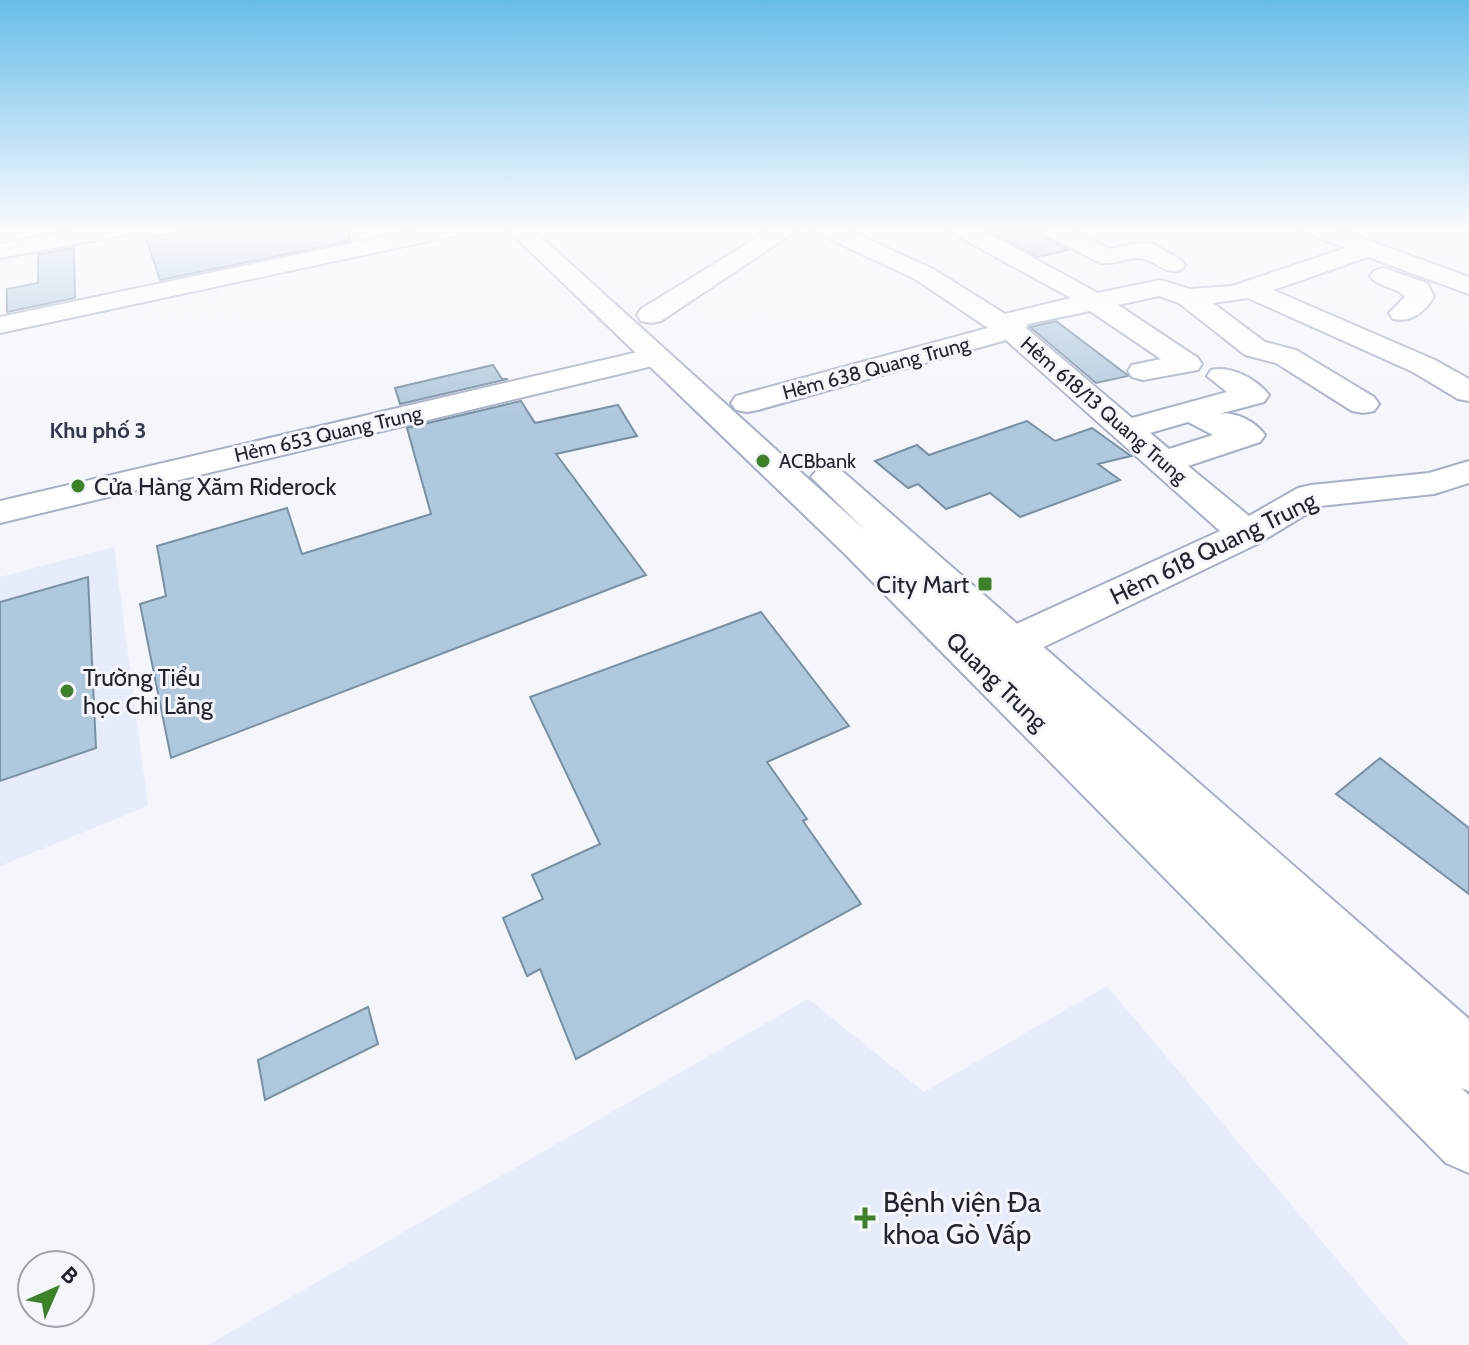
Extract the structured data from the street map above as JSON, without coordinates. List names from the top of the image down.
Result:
{
  "streets": {
    "street": [
      "Hẻm 638 Quang Trung",
      "Hẻm 618/13 Quang Trung",
      "Hẻm 653 Quang Trung",
      "Hẻm 618 Quang Trung",
      "Quang Trung"
    ]
  },
  "crossings": [
    ["Hẻm 638 Quang Trung", "Hẻm 618/13 Quang Trung"],
    ["Hẻm 638 Quang Trung", "Quang Trung"],
    ["Hẻm 618/13 Quang Trung", "Hẻm 618 Quang Trung"],
    ["Hẻm 653 Quang Trung", "Quang Trung"],
    ["Hẻm 618 Quang Trung", "Quang Trung"]
  ],
  "districts": ["Khu phố 3"],
  "places": {
    "other": ["ACBbank", "Cửa Hàng Xăm Riderock", "Trường Tiểu học Chi Lăng"],
    "transit": ["City Mart"],
    "health": ["Bệnh viện Đa khoa Gò Vấp"]
  },
  "north": "top right"
}
